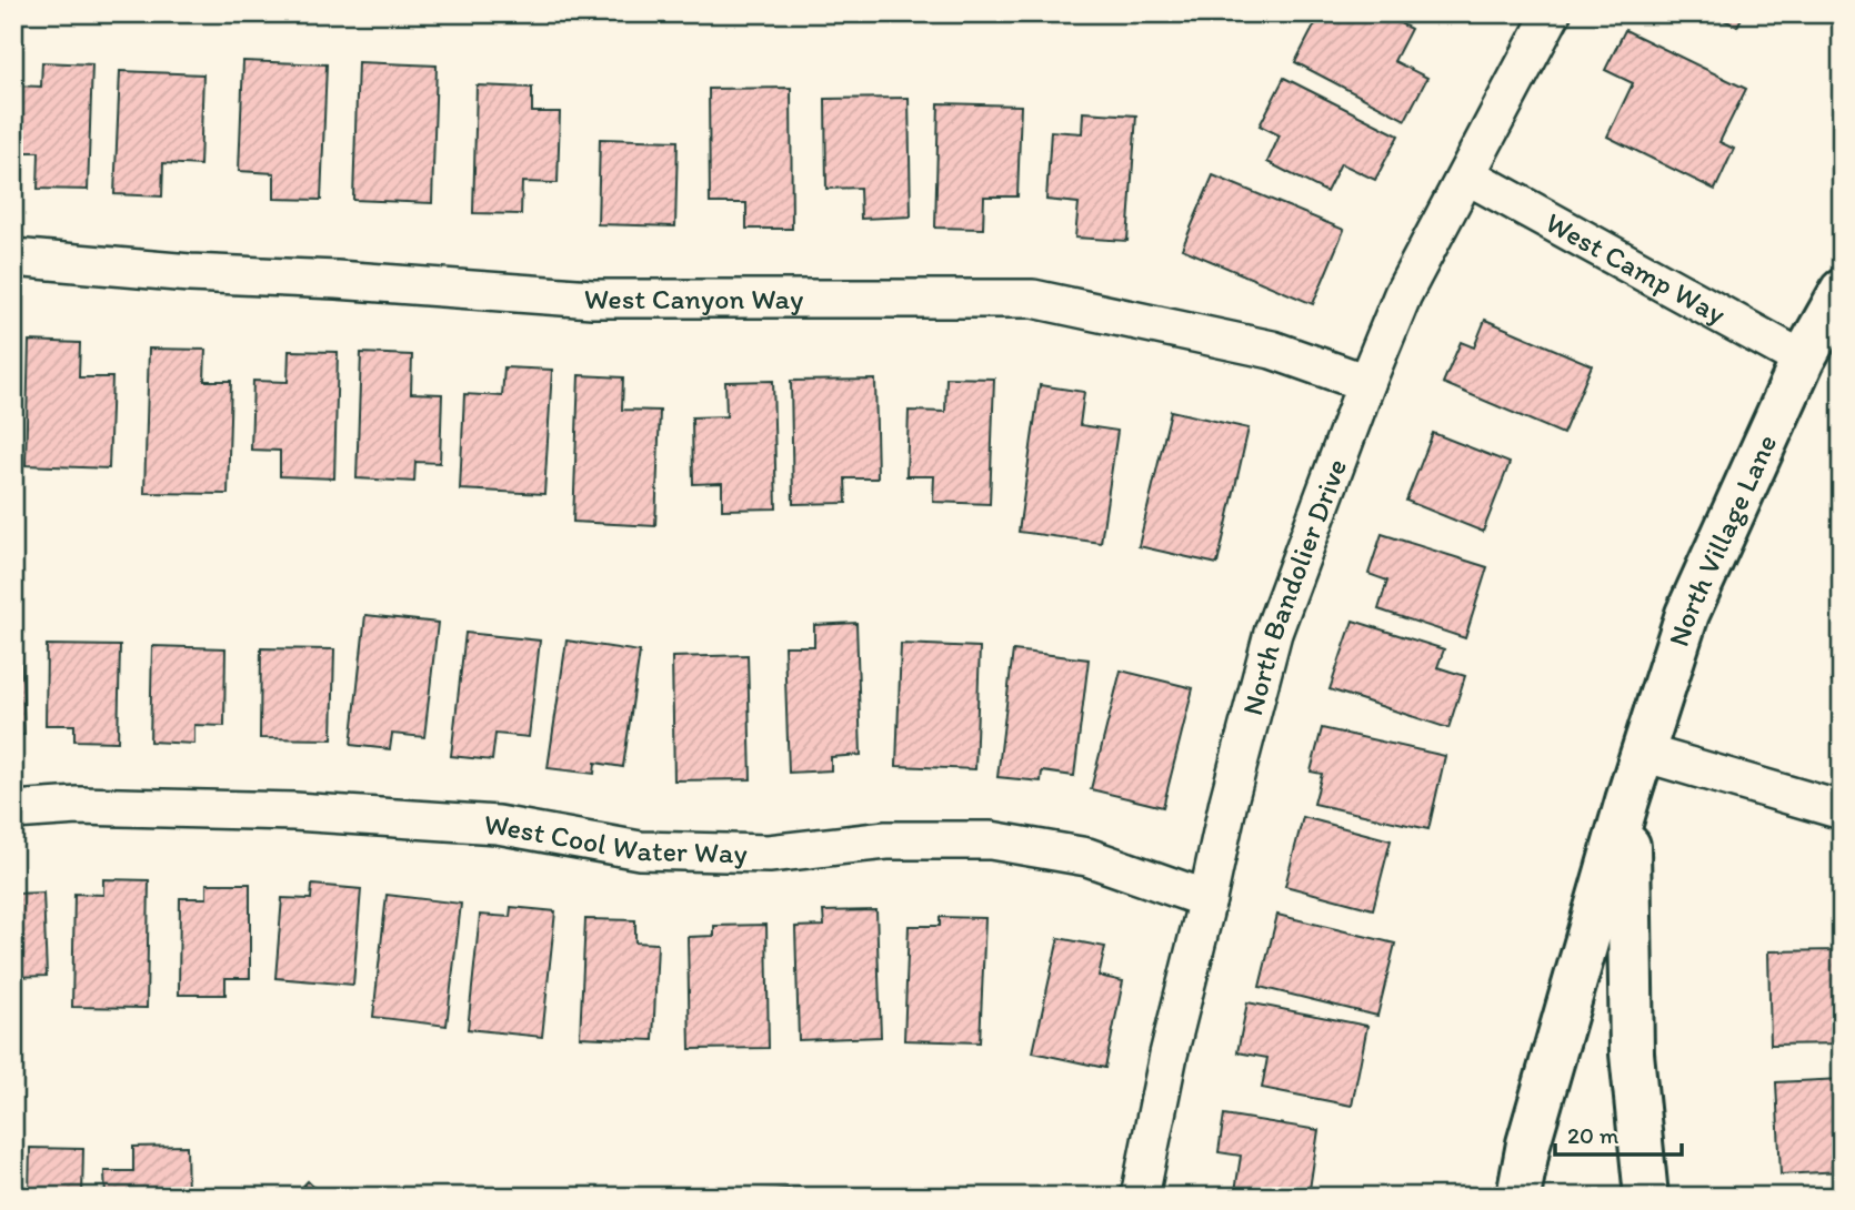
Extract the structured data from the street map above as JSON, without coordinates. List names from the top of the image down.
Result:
{
  "streets": {
    "street": [
      "West Camp Way",
      "West Canyon Way",
      "North Village Lane",
      "North Bandolier Drive",
      "West Cool Water Way"
    ]
  },
  "crossings": [
    ["West Camp Way", "North Village Lane"],
    ["West Camp Way", "North Bandolier Drive"],
    ["West Canyon Way", "North Bandolier Drive"],
    ["North Bandolier Drive", "West Cool Water Way"]
  ],
  "scale_bar": "20 m"
}
